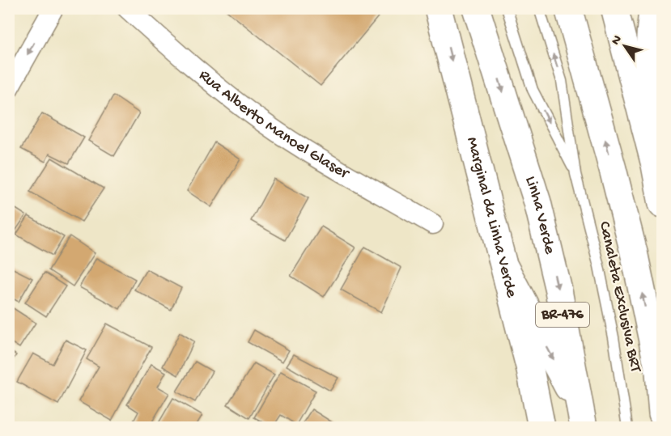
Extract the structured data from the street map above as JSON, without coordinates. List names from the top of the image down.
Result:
{
  "streets": {
    "main road": ["Linha Verde", "Marginal da Linha Verde", "BR-476"],
    "street": ["Rua Alberto Manoel Glaser"],
    "lane": ["Canaleta Exclusiva BRT"]
  },
  "north": "top left"
}
